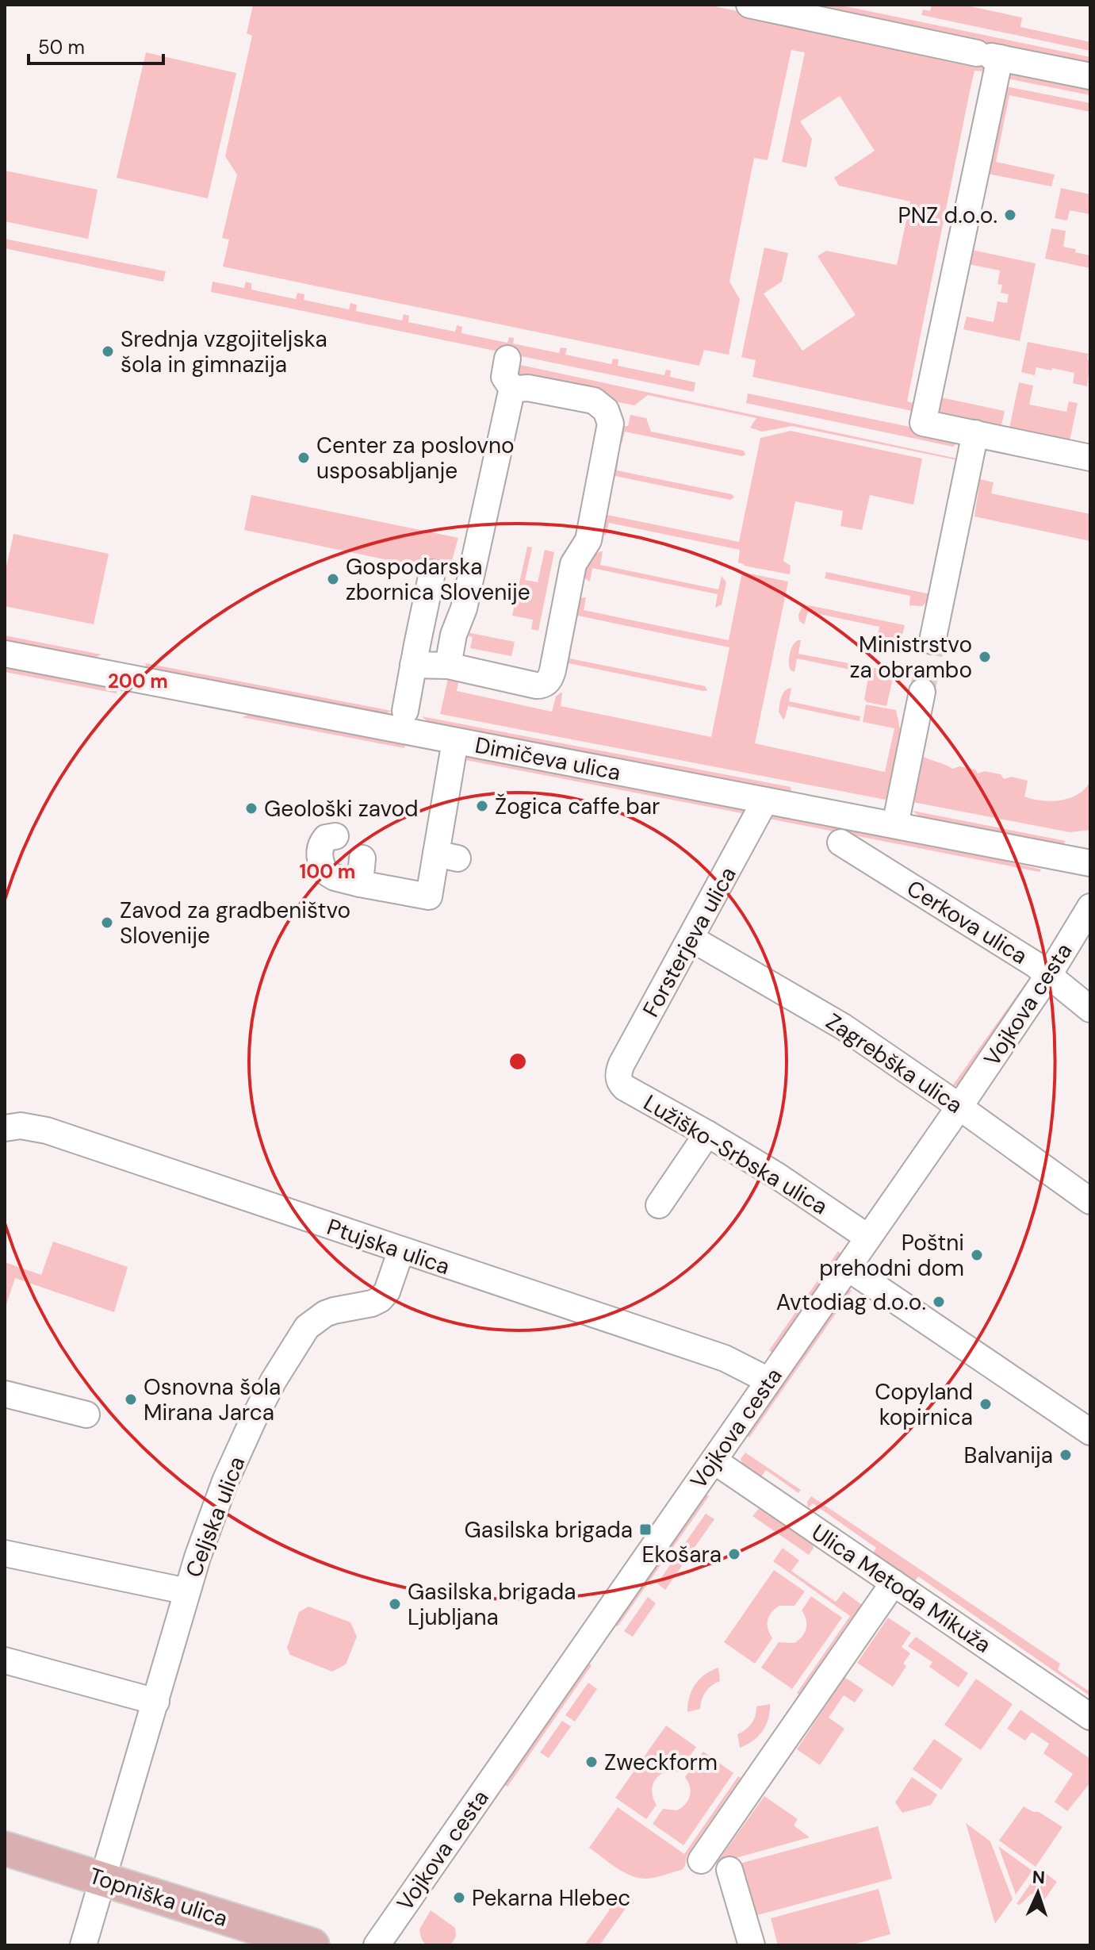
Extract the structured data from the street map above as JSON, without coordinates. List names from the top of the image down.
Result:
{
  "streets": {
    "main road": ["Topniška ulica"],
    "street": [
      "Dimičeva ulica",
      "Cerkova ulica",
      "Forsterjeva ulica",
      "Vojkova cesta",
      "Zagrebška ulica",
      "Lužiško-Srbska ulica",
      "Ptujska ulica",
      "Celjska ulica",
      "Ulica Metoda Mikuža"
    ]
  },
  "crossings": [
    ["Dimičeva ulica", "Forsterjeva ulica"],
    ["Cerkova ulica", "Vojkova cesta"],
    ["Forsterjeva ulica", "Zagrebška ulica"],
    ["Forsterjeva ulica", "Lužiško-Srbska ulica"],
    ["Vojkova cesta", "Zagrebška ulica"],
    ["Vojkova cesta", "Lužiško-Srbska ulica"],
    ["Vojkova cesta", "Ptujska ulica"],
    ["Vojkova cesta", "Ulica Metoda Mikuža"],
    ["Ptujska ulica", "Celjska ulica"],
    ["Celjska ulica", "Topniška ulica"]
  ],
  "places": {
    "other": [
      "PNZ d.o.o.",
      "Srednja vzgojiteljska šola in gimnazija",
      "Center za poslovno usposabljanje",
      "Gospodarska zbornica Slovenije",
      "Ministrstvo za obrambo",
      "Žogica caffe bar",
      "Geološki zavod",
      "Zavod za gradbeništvo Slovenije",
      "Poštni prehodni dom",
      "Avtodiag d.o.o.",
      "Osnovna šola Mirana Jarca",
      "Copyland kopirnica",
      "Balvanija",
      "Ekošara",
      "Gasilska brigada Ljubljana",
      "Zweckform",
      "Pekarna Hlebec"
    ],
    "transit": ["Gasilska brigada"]
  },
  "scale_bar": "50 m",
  "north": "top",
  "rings": ["200 m", "100 m"]
}
